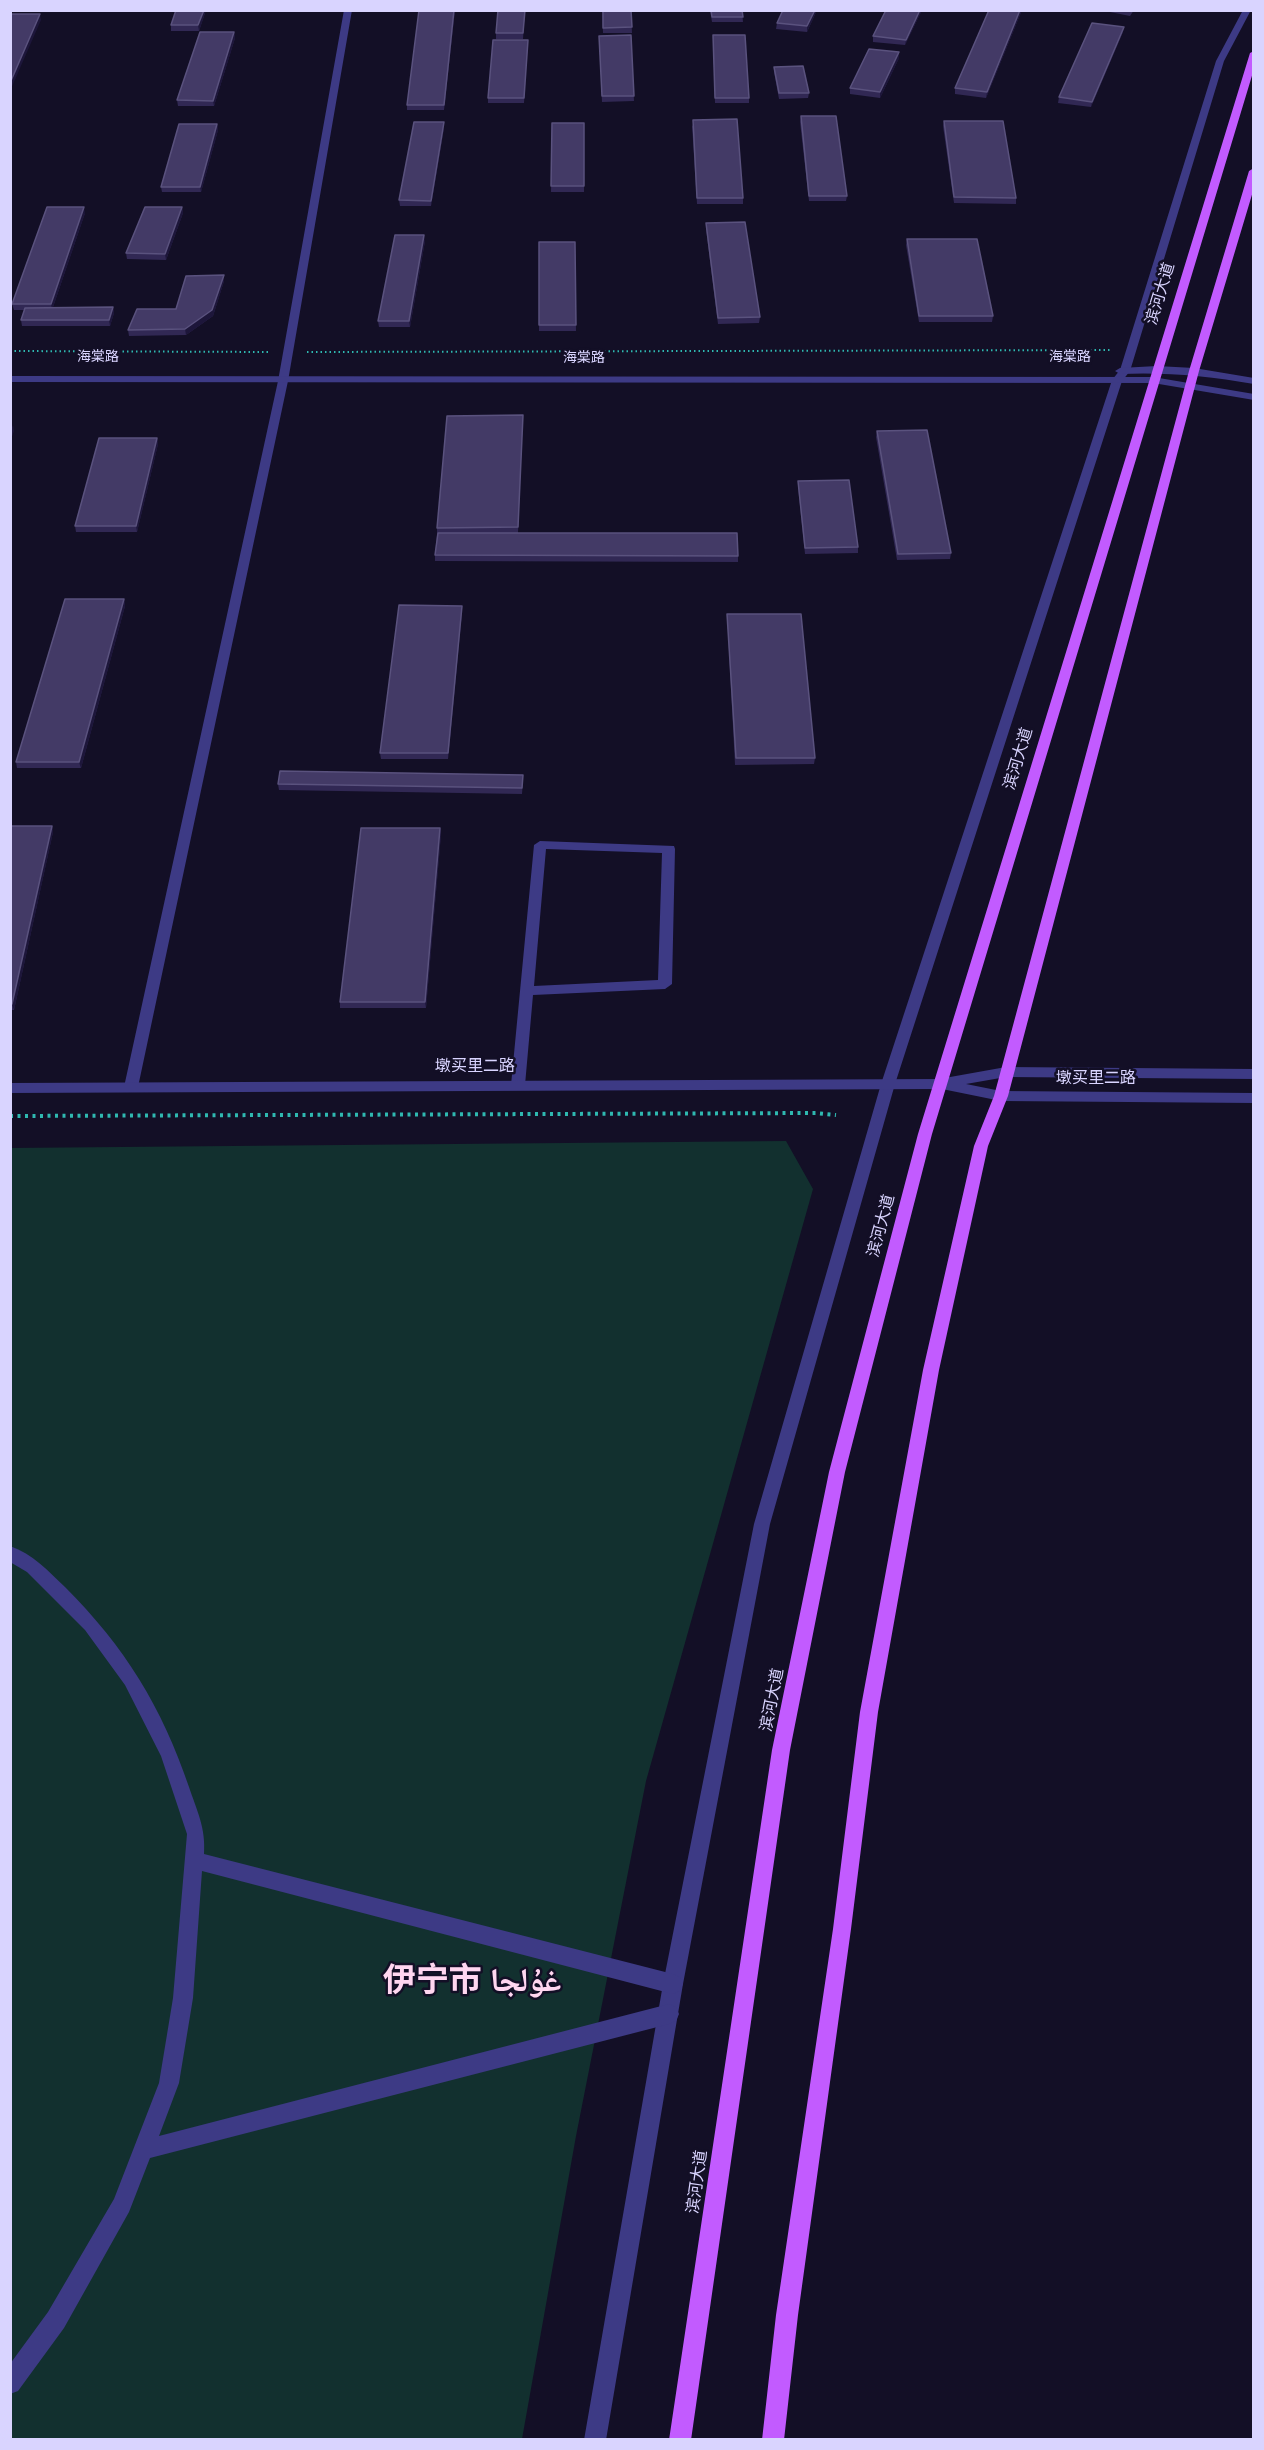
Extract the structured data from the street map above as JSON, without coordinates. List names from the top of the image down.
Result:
{
  "streets": {
    "main road": ["滨河大道"],
    "street": ["海棠路", "墩买里二路"]
  },
  "crossings": [
    ["滨河大道", "海棠路"],
    ["滨河大道", "墩买里二路"]
  ],
  "districts": ["伊宁市 غۇلجا"]
}
